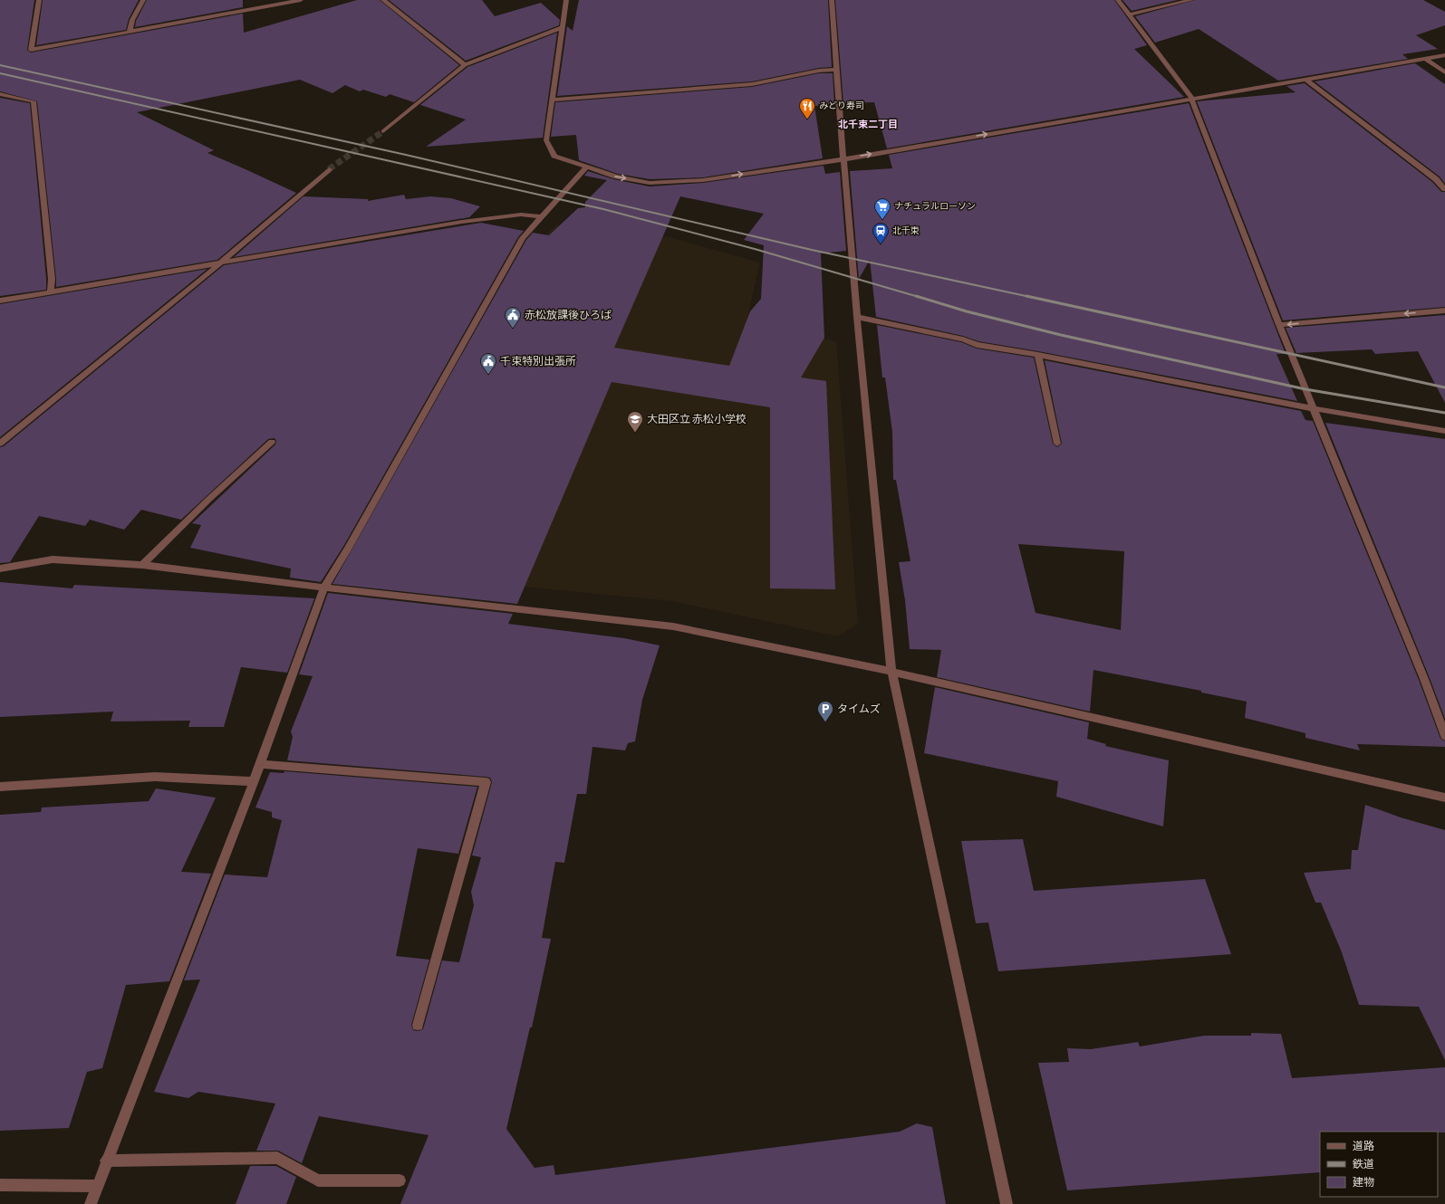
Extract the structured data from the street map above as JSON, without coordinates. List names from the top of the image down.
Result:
{
  "districts": ["北千束二丁目"],
  "places": {
    "restaurant": ["みどり寿司"],
    "supermarket": ["ナチュラルローソン"],
    "station": ["北千束"],
    "public building": ["赤松放課後ひろば", "千束特別出張所"],
    "school or university": ["大田区立 赤松小学校"],
    "parking": ["タイムズ"]
  },
  "legend": ["道路", "鉄道", "建物"]
}
